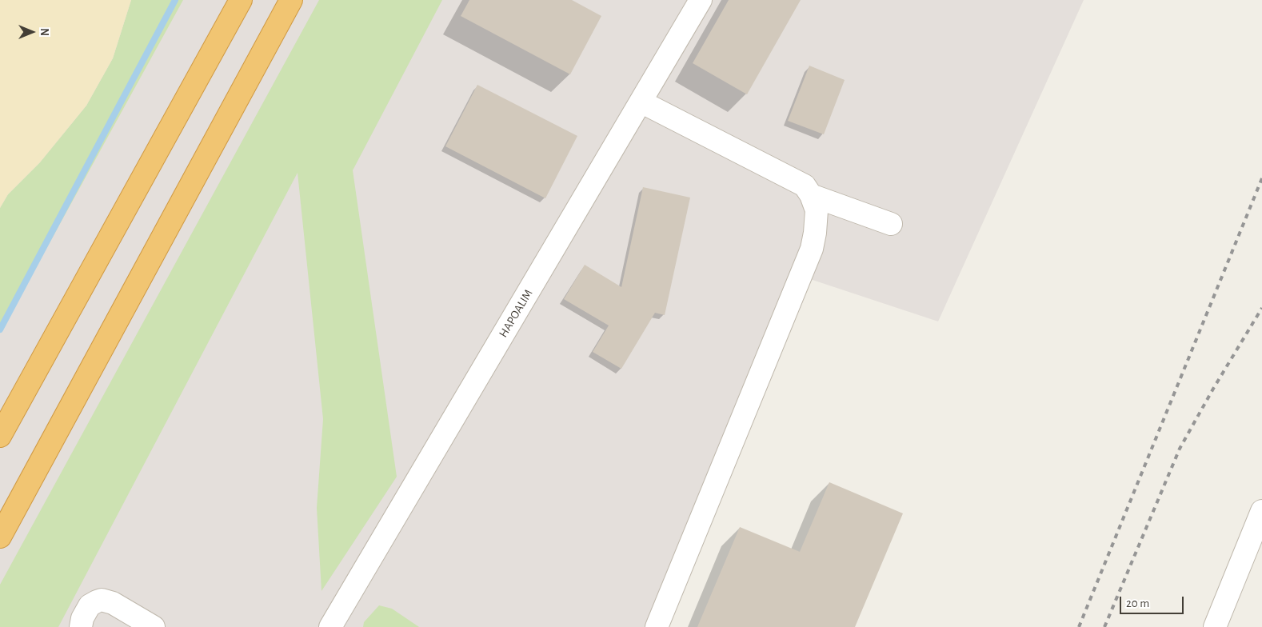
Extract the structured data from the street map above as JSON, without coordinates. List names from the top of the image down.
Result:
{
  "streets": {
    "street": ["HAPOALIM"]
  },
  "scale_bar": "20 m",
  "north": "right"
}
